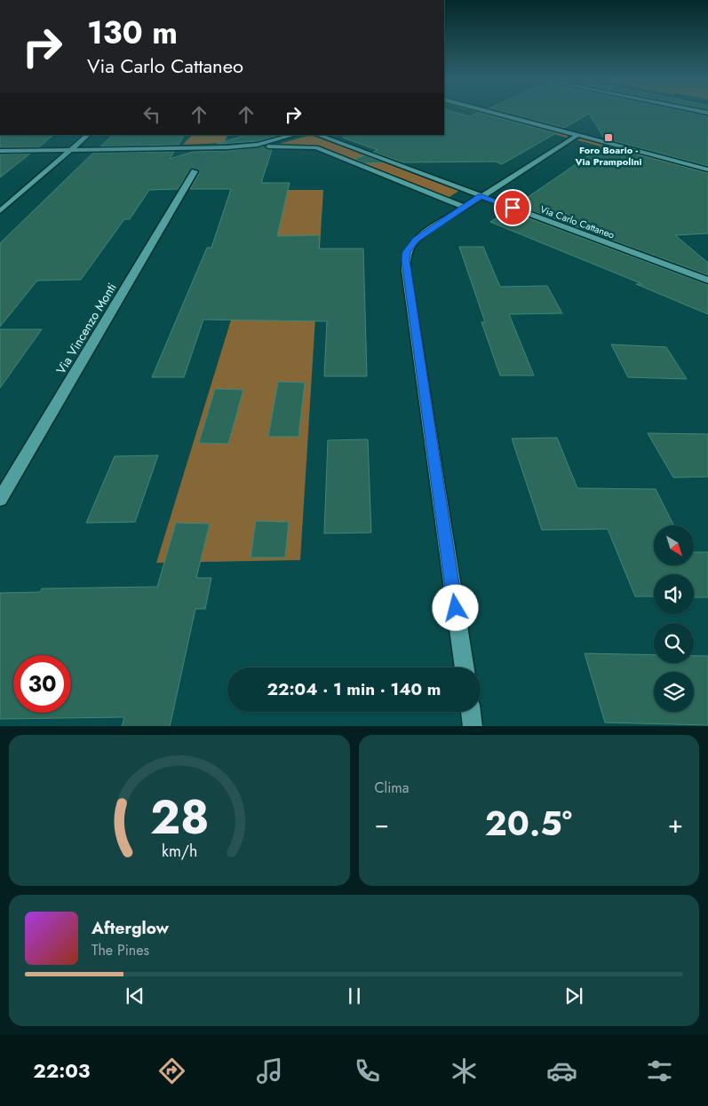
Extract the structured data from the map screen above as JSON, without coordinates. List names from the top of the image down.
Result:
{
  "streets": {
    "street": ["Via Carlo Cattaneo", "Via Vincenzo Monti"]
  },
  "places": {
    "transit": ["Foro Boario - Via Prampolini"]
  },
  "north": "bottom right",
  "page": {
    "turn": ["130 m", "Via Carlo Cattaneo"],
    "limit": "30",
    "trip": "22:04 · 1 min · 140 m",
    "tile": "Clima",
    "heat": ["−", "20.5°", "+"],
    "song": ["Afterglow", "The Pines"],
    "tabs": "22:03",
    "gauge": ["28", "km/h"]
  }
}
